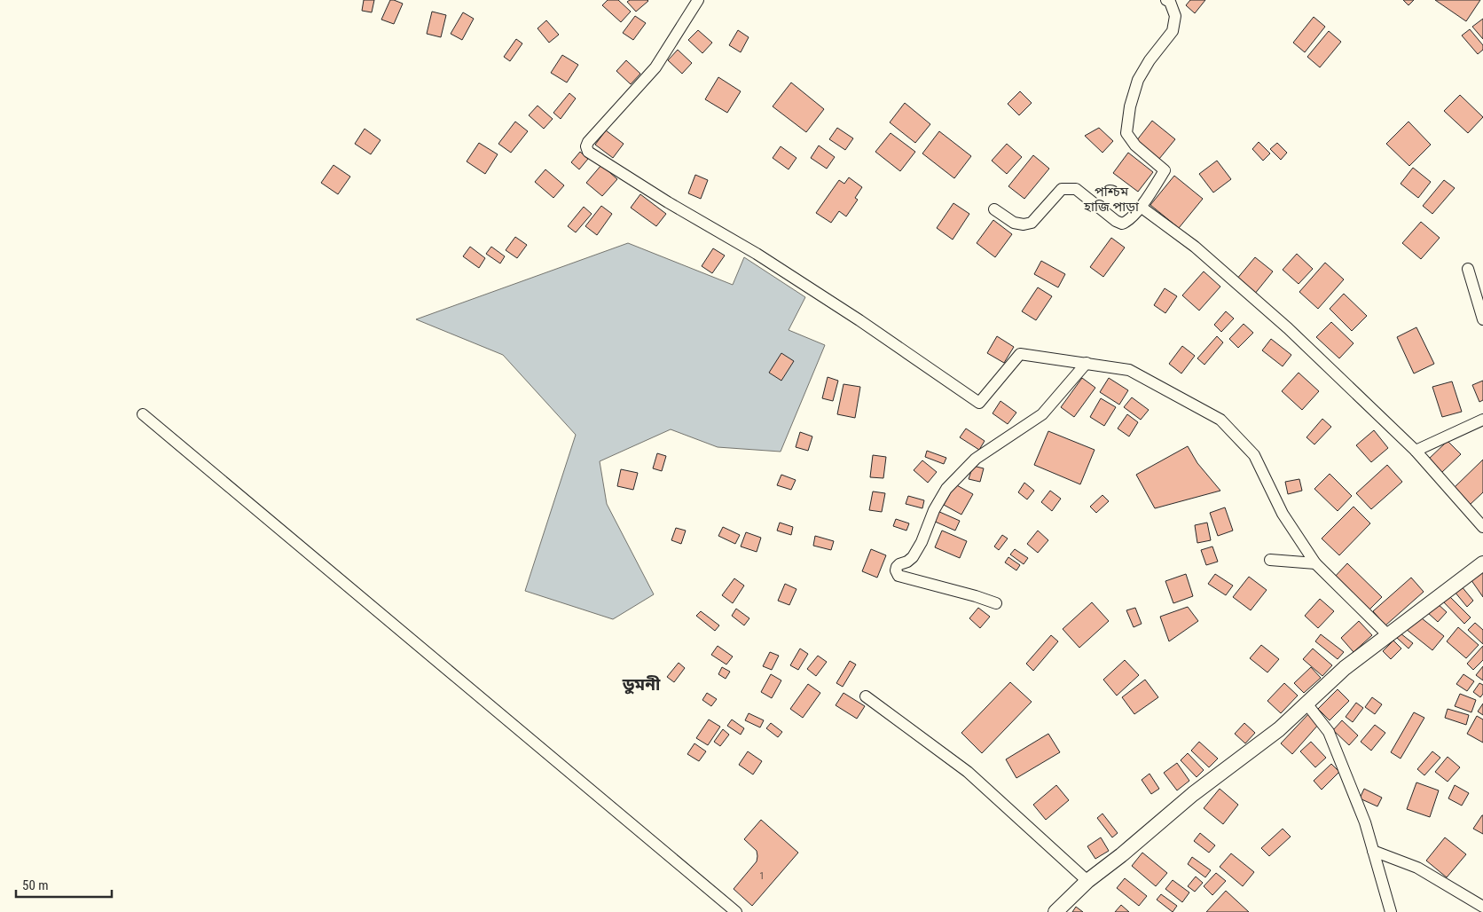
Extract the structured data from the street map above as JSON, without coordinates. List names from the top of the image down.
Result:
{
  "districts": ["পশ্চিম হাজি পাড়া", "ডুমনী"],
  "house_numbers": ["1"],
  "scale_bar": "50 m"
}
